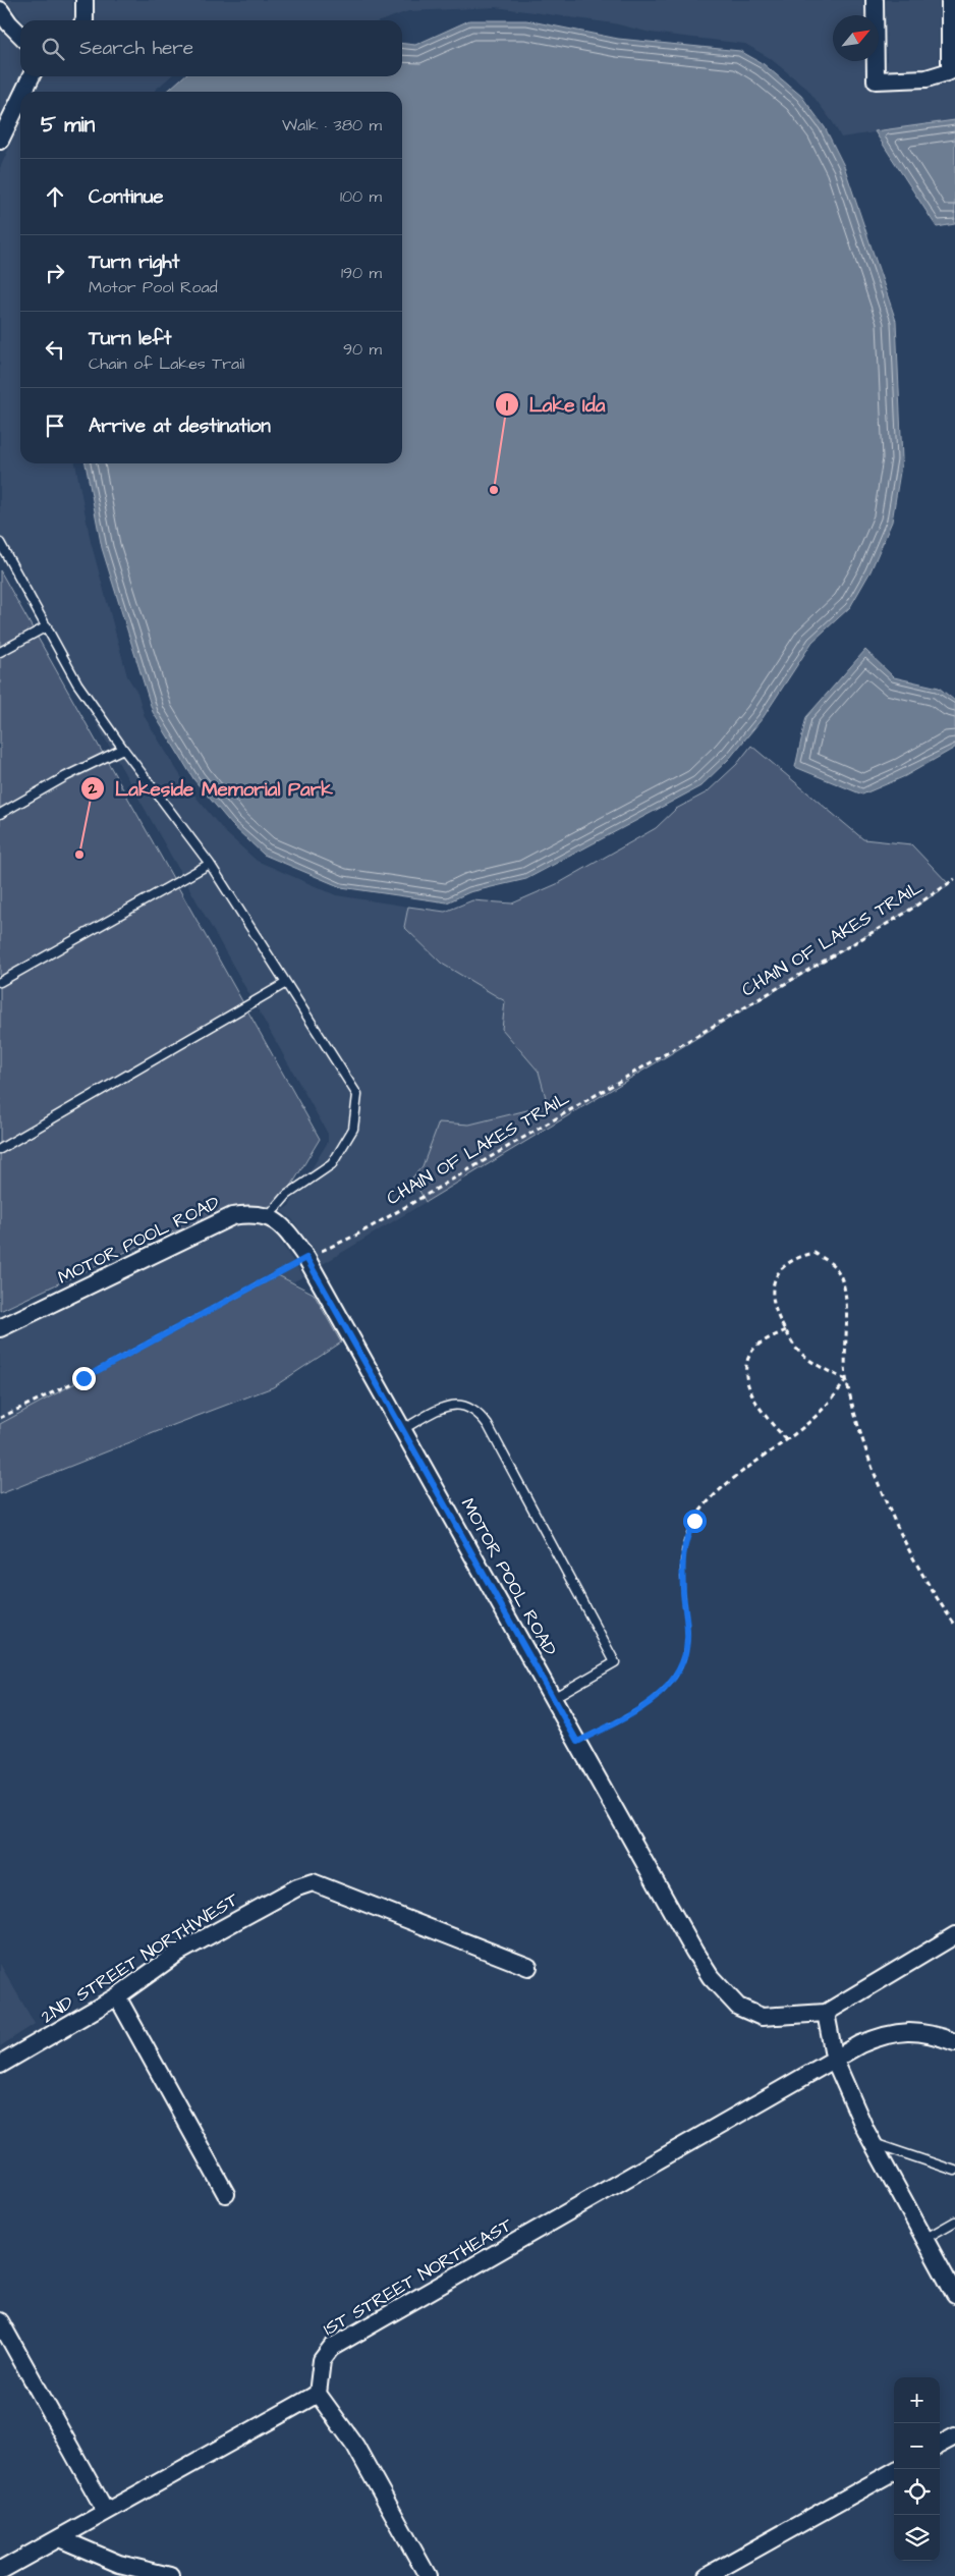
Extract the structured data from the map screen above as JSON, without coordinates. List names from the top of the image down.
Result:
{
  "streets": {
    "street": ["MOTOR POOL ROAD", "2ND STREET NORTHWEST", "1ST STREET NORTHEAST"],
    "path": ["CHAIN OF LAKES TRAIL"]
  },
  "crossings": [
    ["CHAIN OF LAKES TRAIL", "MOTOR POOL ROAD"]
  ],
  "places": ["Lake Ida", "Lakeside Memorial Park"],
  "north": "top right",
  "page": {
    "search": "Search here",
    "heading": ["5 min", "Walk · 380 m"],
    "list": [
      ["Continue", "100 m"],
      ["Turn right", "Motor Pool Road", "190 m"],
      ["Turn left", "Chain of Lakes Trail", "90 m"],
      "Arrive at destination"
    ],
    "map_buttons": ["+", "−"]
  }
}
